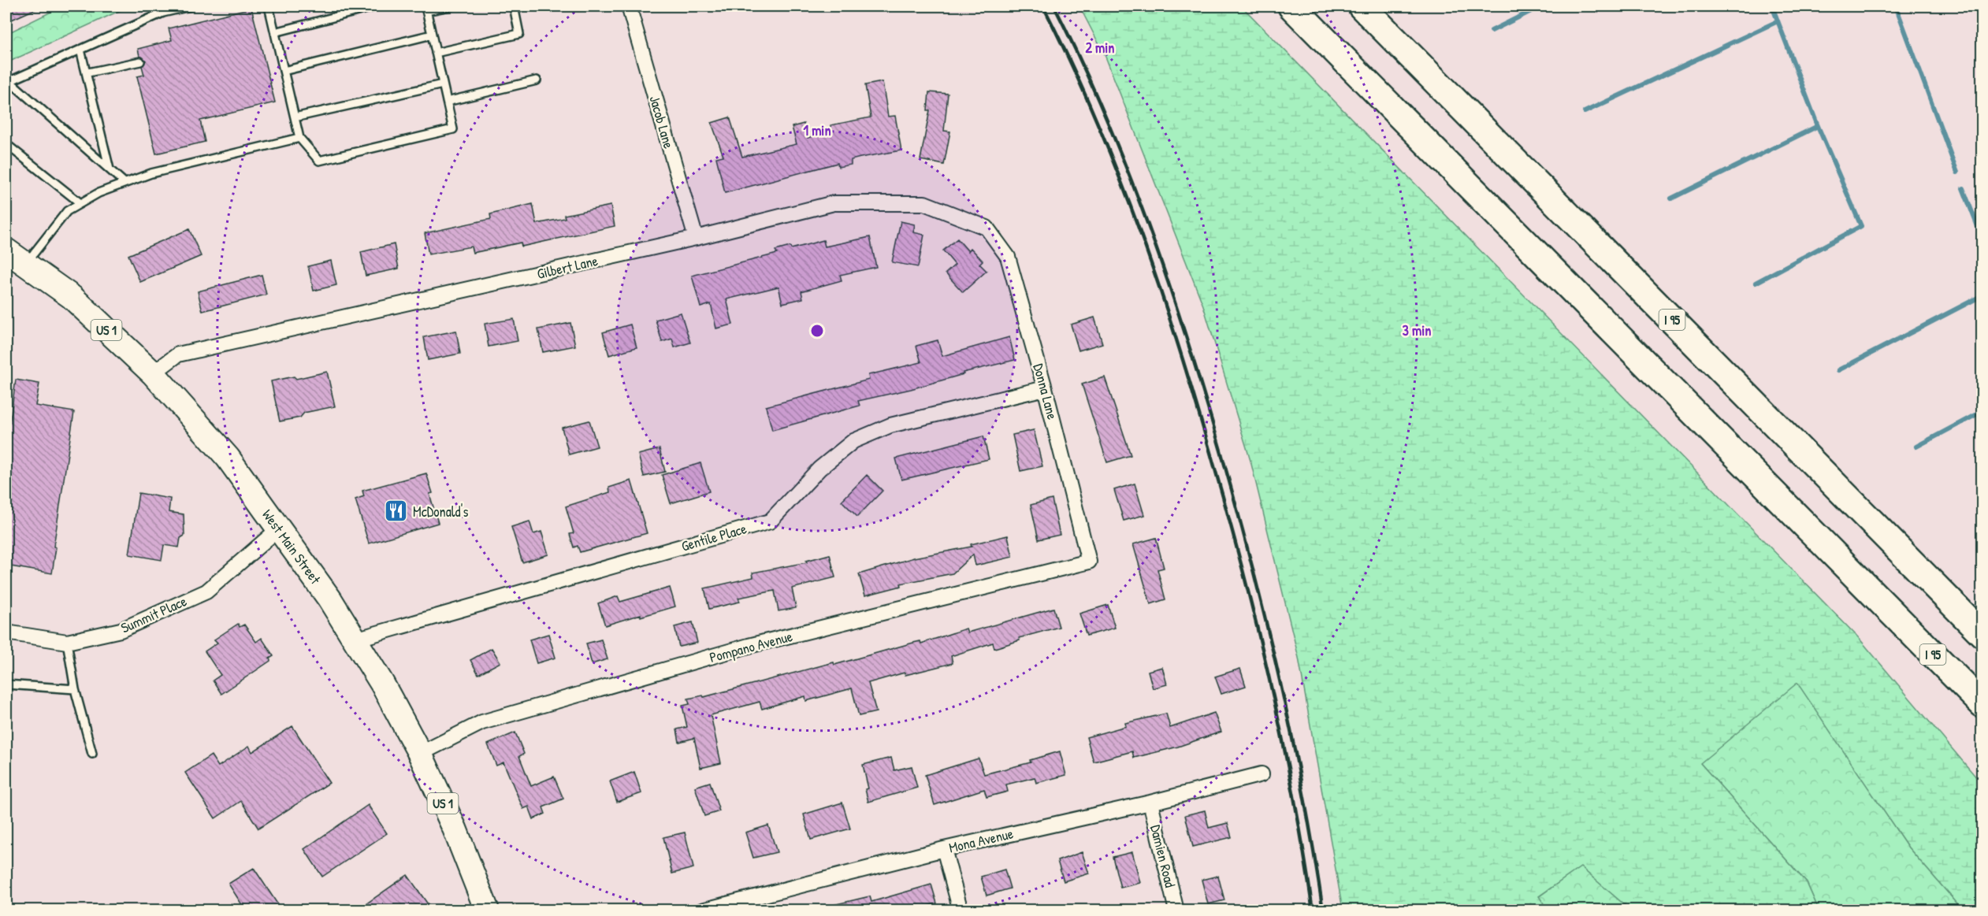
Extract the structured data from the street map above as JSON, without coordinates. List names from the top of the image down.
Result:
{
  "streets": {
    "highway": ["I 95"],
    "main road": ["US 1", "West Main Street"],
    "street": [
      "Jacob Lane",
      "Gilbert Lane",
      "Donna Lane",
      "Gentile Place",
      "Summit Place",
      "Pompano Avenue",
      "Mona Avenue",
      "Damien Road"
    ]
  },
  "crossings": [
    ["Jacob Lane", "Gilbert Lane"],
    ["Gilbert Lane", "Donna Lane"],
    ["Gilbert Lane", "West Main Street"],
    ["Donna Lane", "Gentile Place"],
    ["Donna Lane", "Pompano Avenue"],
    ["Gentile Place", "West Main Street"],
    ["West Main Street", "Summit Place"],
    ["West Main Street", "Pompano Avenue"],
    ["Mona Avenue", "Damien Road"]
  ],
  "places": {
    "restaurant": ["McDonald's"]
  },
  "rings": ["2 min", "1 min", "3 min"]
}
